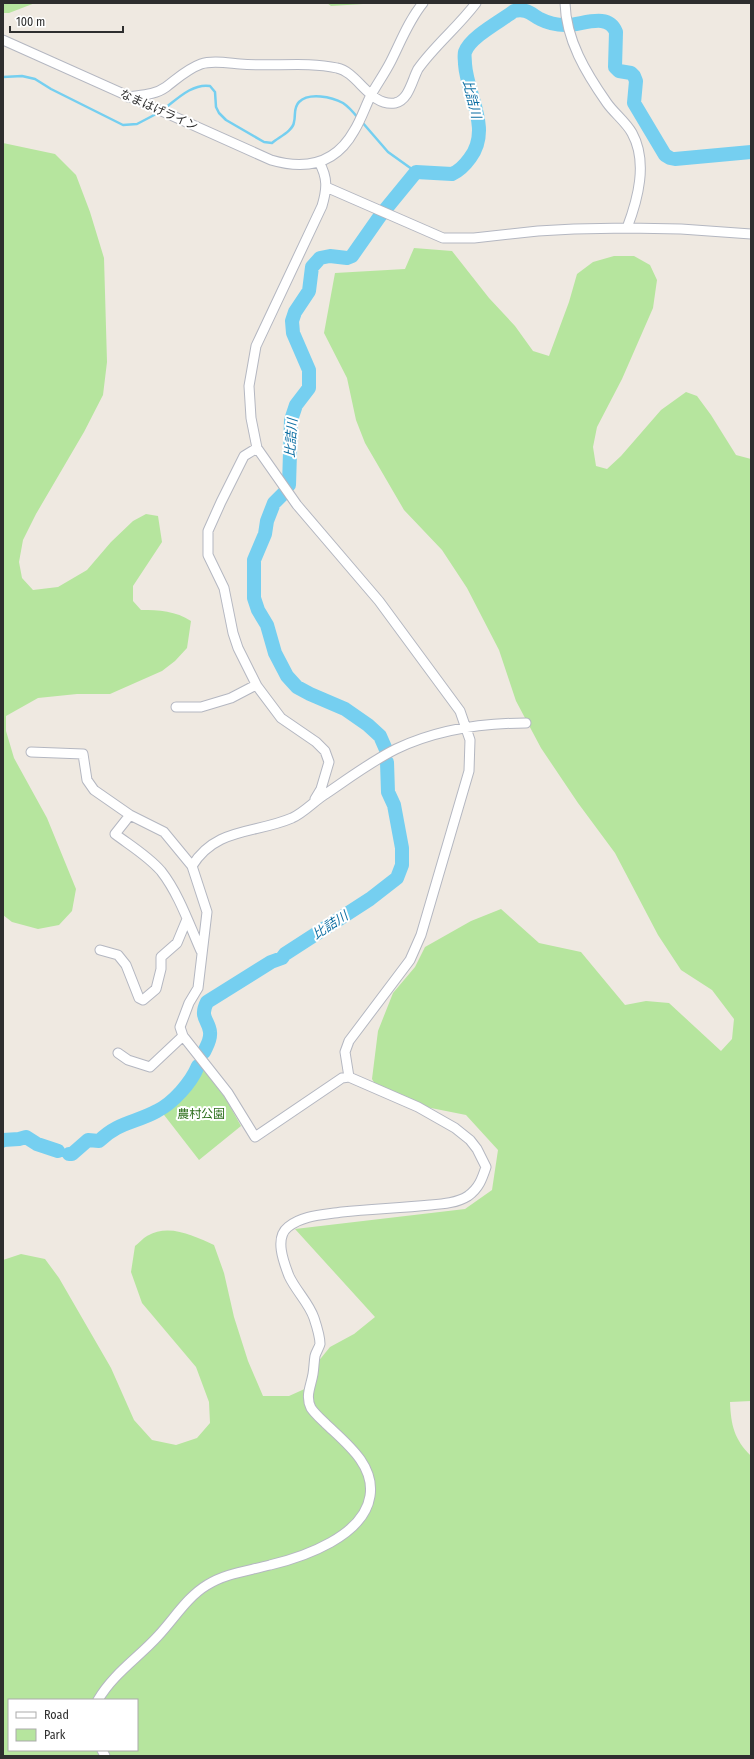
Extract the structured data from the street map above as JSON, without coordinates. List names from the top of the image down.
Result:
{
  "streets": {
    "street": ["なまはげライン"]
  },
  "water": ["比詰川"],
  "parks": ["農村公園"],
  "legend": ["Road", "Park"],
  "scale_bar": "100 m"
}
